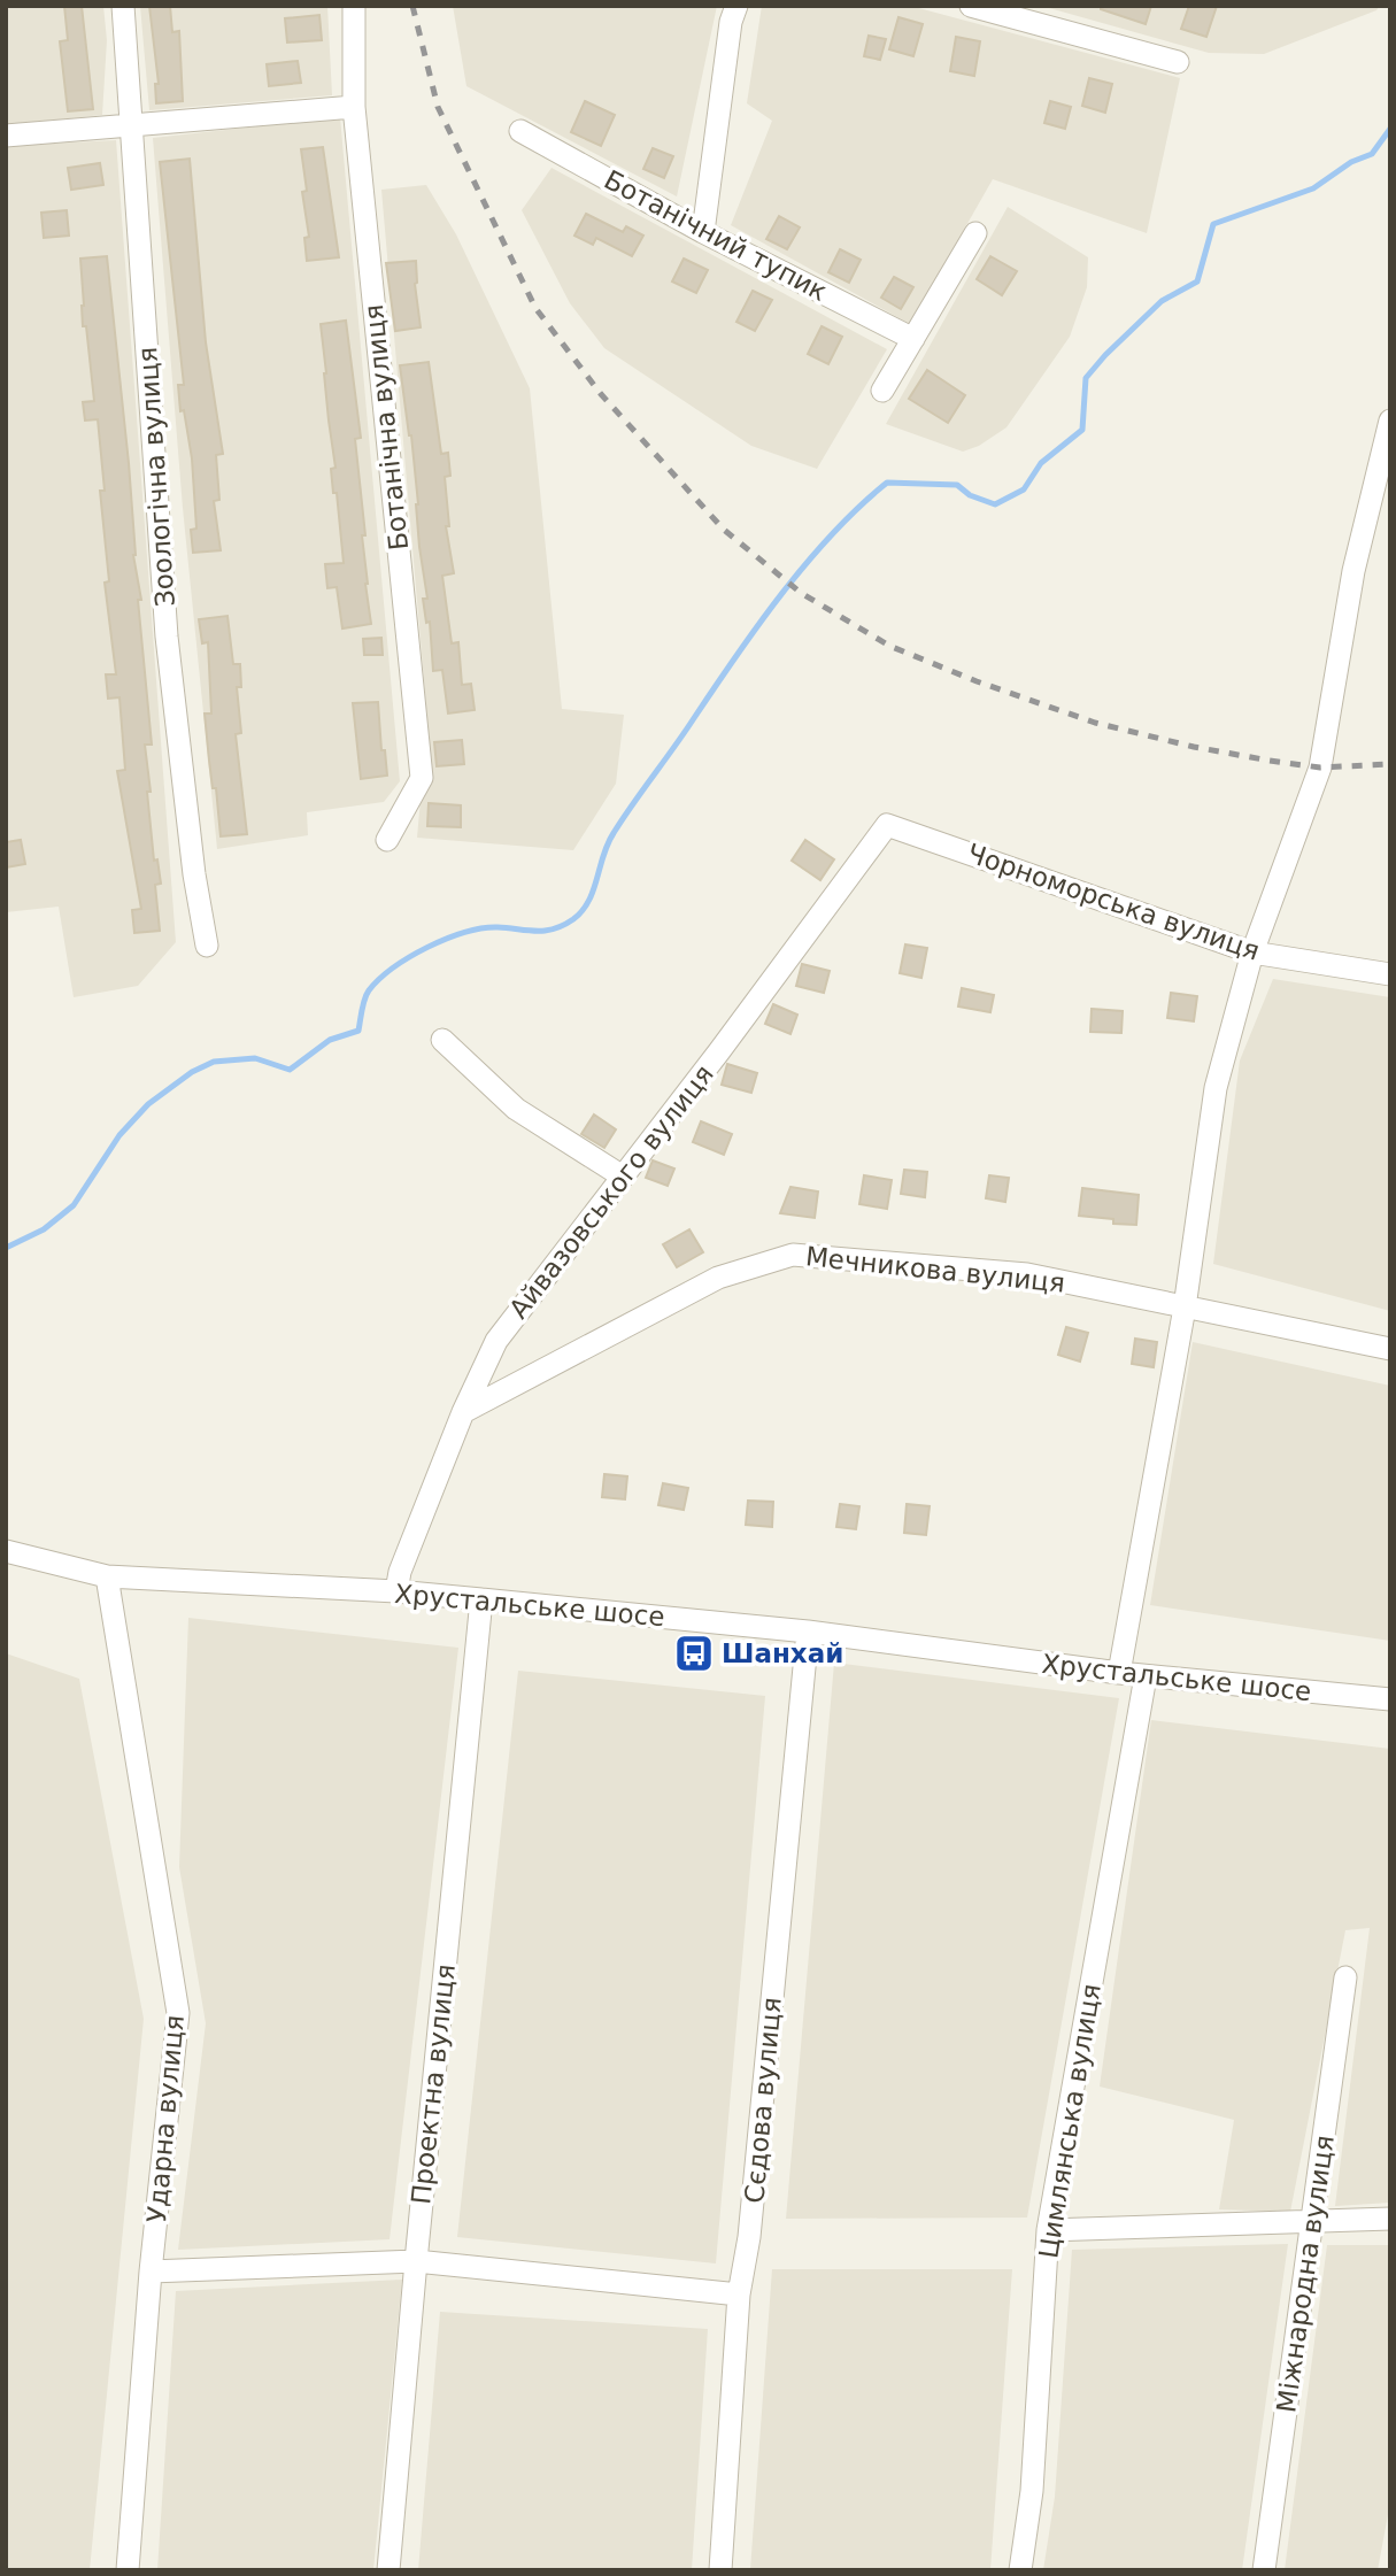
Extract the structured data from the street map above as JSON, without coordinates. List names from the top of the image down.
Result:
{
  "streets": {
    "street": [
      "Ботанічний тупик",
      "Ботанічна вулиця",
      "Зоологічна вулиця",
      "Чорноморська вулиця",
      "Айвазовського вулиця",
      "Мечникова вулиця",
      "Хрустальське шосе",
      "Проектна вулиця",
      "Сєдова вулиця",
      "Ударна вулиця",
      "Цимлянська вулиця",
      "Міжнародна вулиця"
    ]
  },
  "crossings": [
    ["Чорноморська вулиця", "Айвазовського вулиця"],
    ["Айвазовського вулиця", "Мечникова вулиця"],
    ["Айвазовського вулиця", "Хрустальське шосе"],
    ["Хрустальське шосе", "Проектна вулиця"],
    ["Хрустальське шосе", "Сєдова вулиця"],
    ["Хрустальське шосе", "Ударна вулиця"],
    ["Хрустальське шосе", "Цимлянська вулиця"]
  ],
  "places": {
    "bus stop": ["Шанхай"]
  }
}
